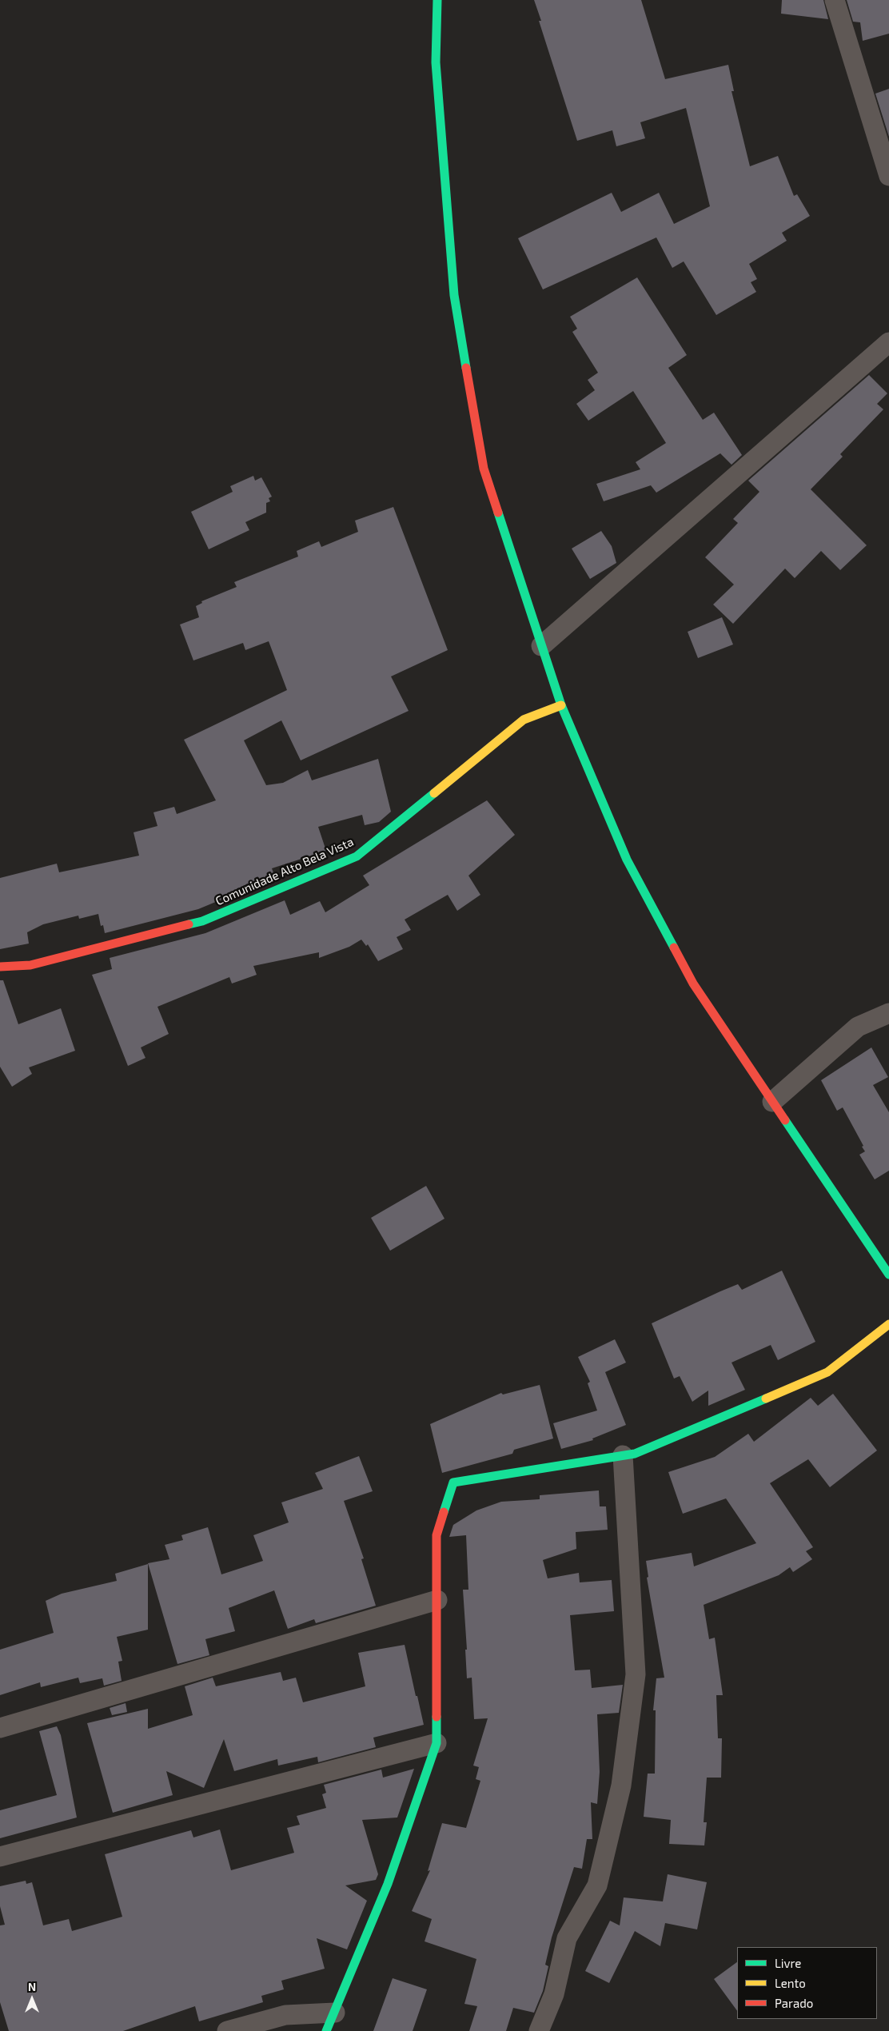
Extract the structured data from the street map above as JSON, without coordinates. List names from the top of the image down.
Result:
{
  "streets": {
    "street": ["Comunidade Alto Bela Vista"]
  },
  "legend": ["Livre", "Lento", "Parado"],
  "north": "top"
}
